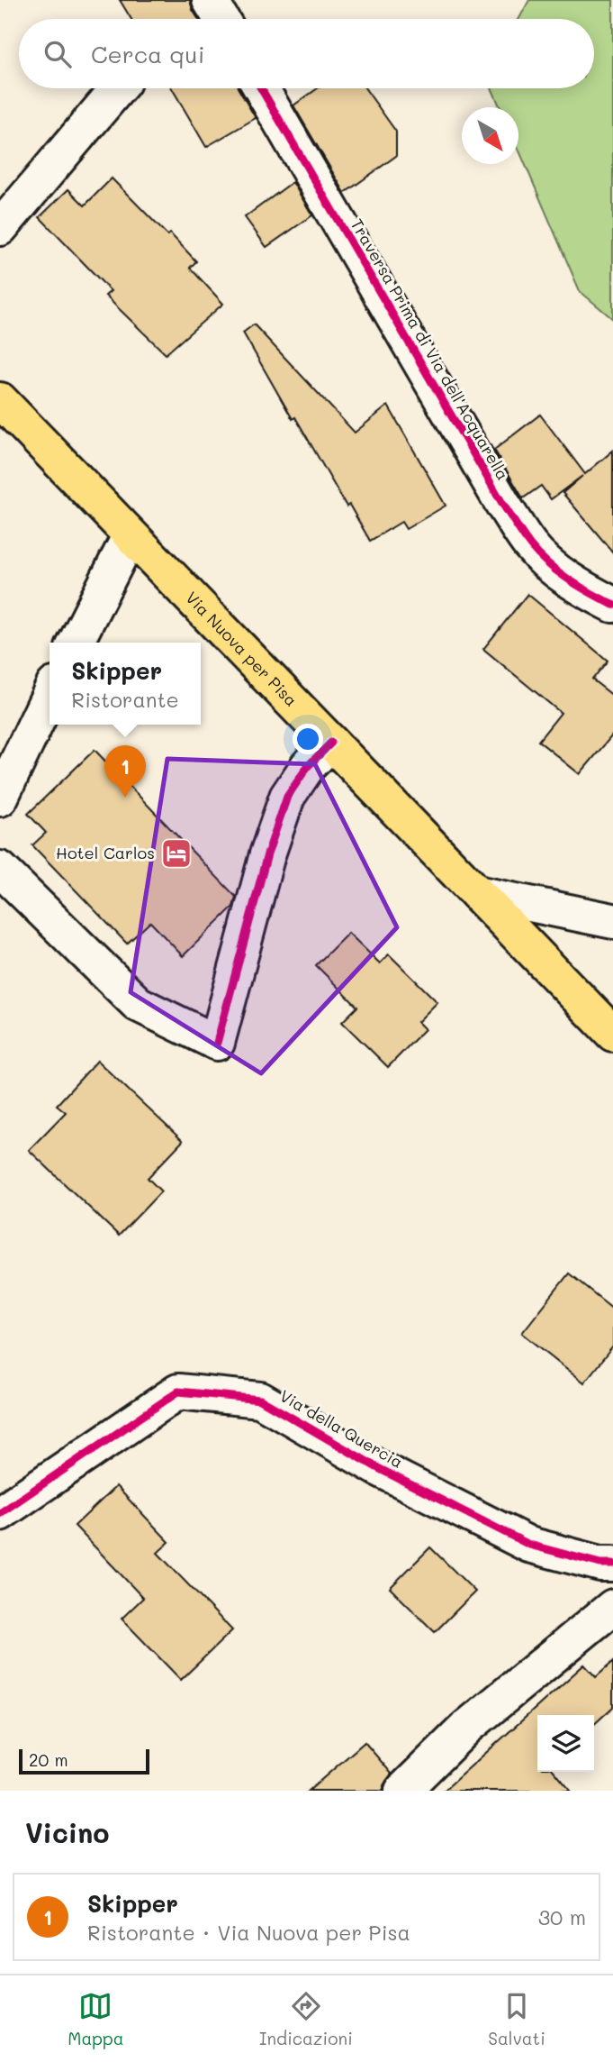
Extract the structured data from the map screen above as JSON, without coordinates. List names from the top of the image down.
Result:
{
  "streets": {
    "main road": ["Via Nuova per Pisa"],
    "street": ["Traversa Prima di Via dell'Acquarella", "Via della Quercia"]
  },
  "places": {
    "hotel": ["Hotel Carlos"]
  },
  "scale_bar": "20 m",
  "north": "bottom right",
  "page": {
    "search": "Cerca qui",
    "popup": ["Skipper", "Ristorante"],
    "pins": "1",
    "scale": "20 m",
    "heading": "Vicino",
    "list": [
      {
        "mark": "1",
        "name": "Skipper",
        "note": "Ristorante · Via Nuova per Pisa",
        "value": "30 m"
      }
    ],
    "nav": ["Mappa", "Indicazioni", "Salvati"]
  }
}
